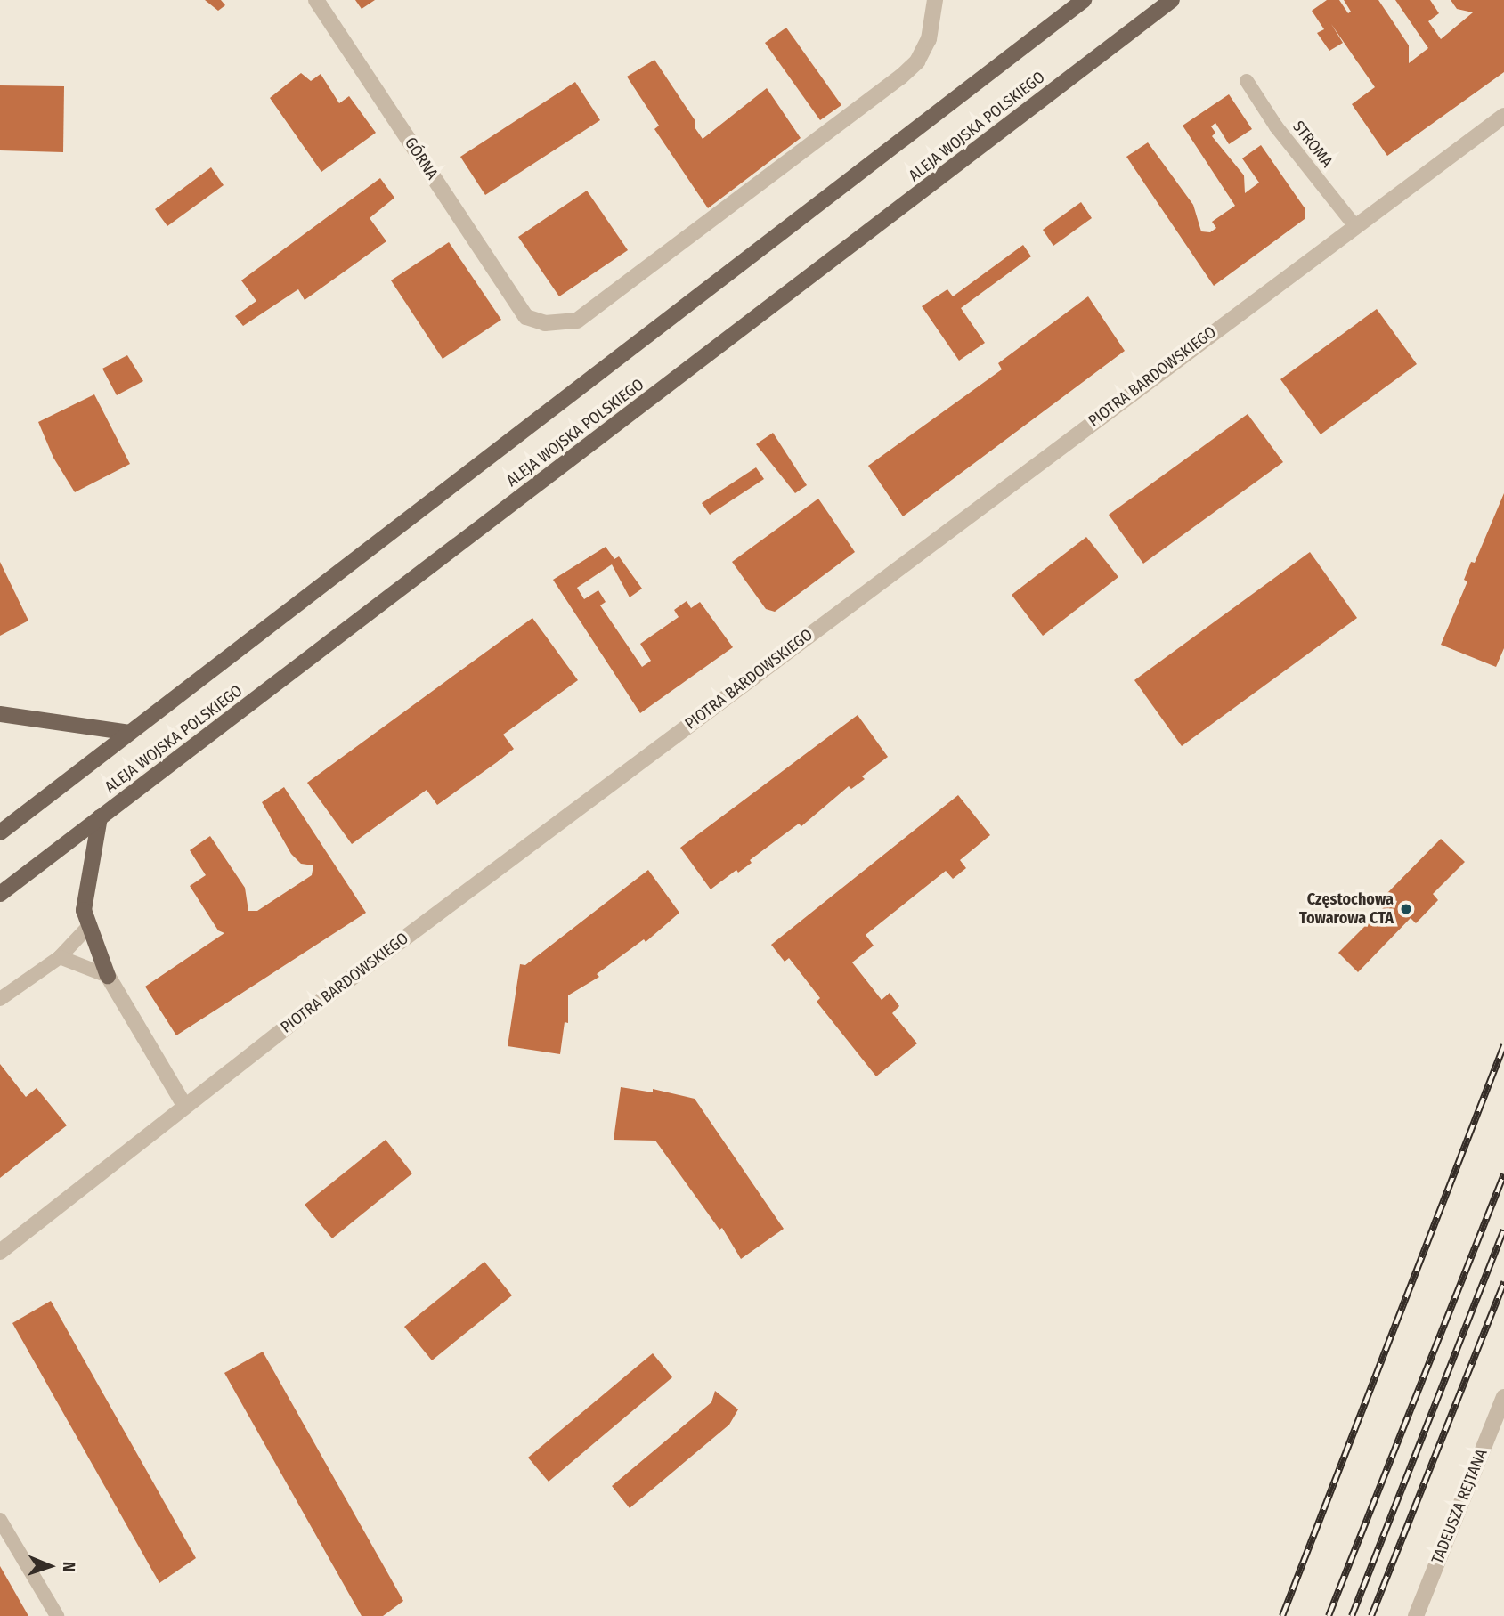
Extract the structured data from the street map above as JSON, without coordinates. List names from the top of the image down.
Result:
{
  "streets": {
    "main road": ["ALEJA WOJSKA POLSKIEGO"],
    "street": ["GÓRNA", "PIOTRA BARDOWSKIEGO", "TADEUSZA REJTANA"],
    "lane": ["STROMA"]
  },
  "crossings": [
    ["STROMA", "PIOTRA BARDOWSKIEGO"]
  ],
  "places": ["Częstochowa Towarowa CTA"],
  "north": "right"
}
